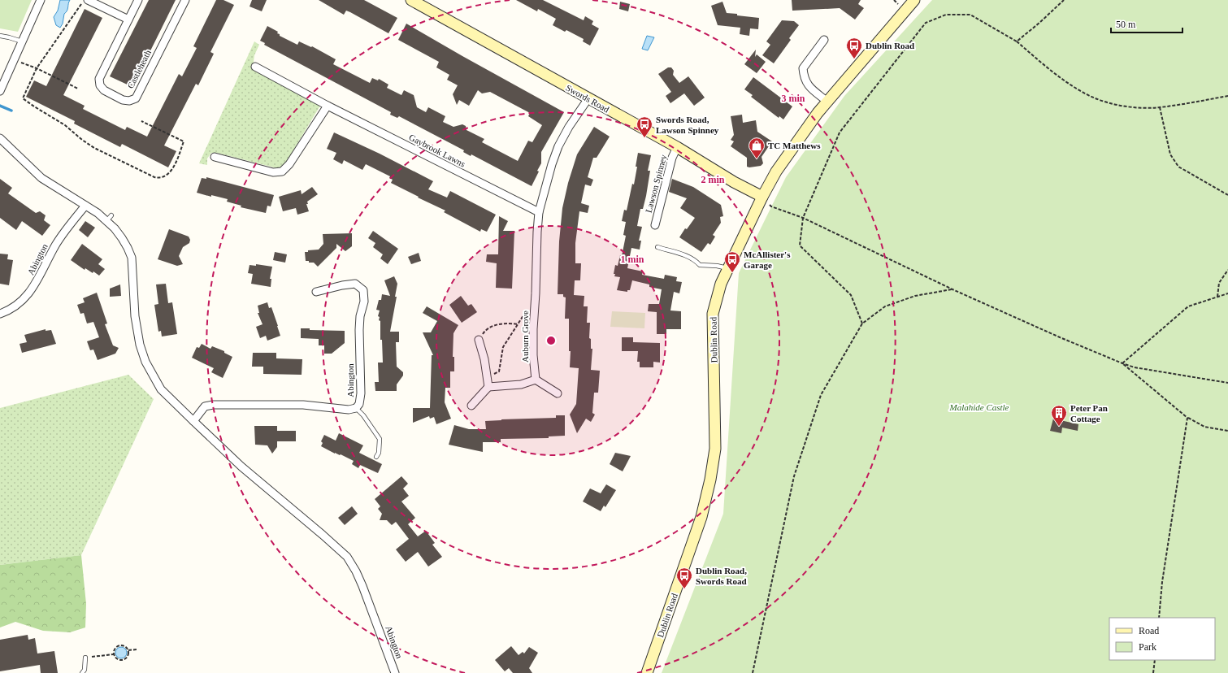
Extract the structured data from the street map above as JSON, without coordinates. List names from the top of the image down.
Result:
{
  "streets": {
    "main road": ["Swords Road", "Dublin Road"],
    "street": [
      "Castleheath",
      "Gaybrook Lawns",
      "Lawson Spinney",
      "Abington",
      "Auburn Grove"
    ]
  },
  "crossings": [
    ["Swords Road", "Lawson Spinney"],
    ["Swords Road", "Dublin Road"],
    ["Gaybrook Lawns", "Auburn Grove"]
  ],
  "parks": ["Malahide Castle"],
  "places": {
    "bus stop": [
      "Dublin Road",
      "Swords Road, Lawson Spinney",
      "McAllister's Garage",
      "Dublin Road, Swords Road"
    ],
    "shop": ["TC Matthews"],
    "building": ["Peter Pan Cottage"]
  },
  "legend": ["Road", "Park"],
  "scale_bar": "50 m",
  "rings": ["3 min", "2 min", "1 min"]
}
